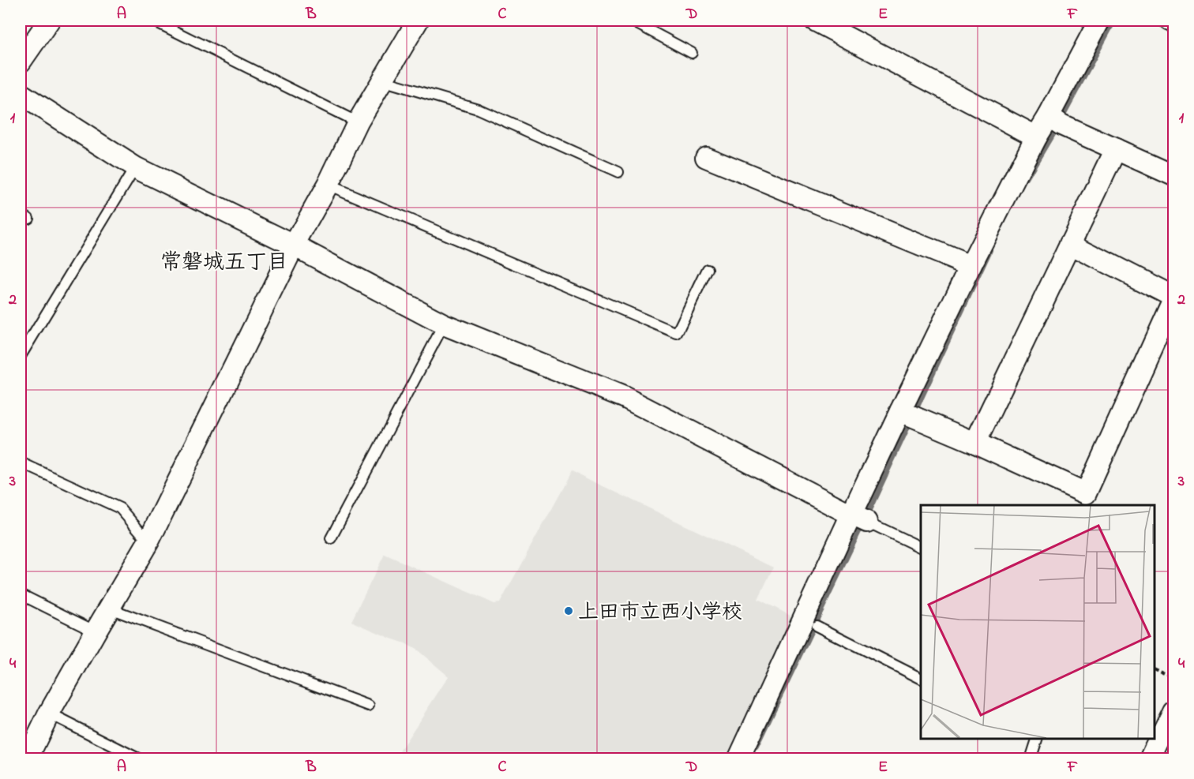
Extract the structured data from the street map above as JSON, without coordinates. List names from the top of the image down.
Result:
{
  "districts": ["常磐城五丁目"],
  "places": ["上田市立西小学校"],
  "grid": {
    "columns": [
      "A",
      "B",
      "C",
      "D",
      "E",
      "F"
    ],
    "rows": [
      "1",
      "2",
      "3",
      "4"
    ]
  }
}
